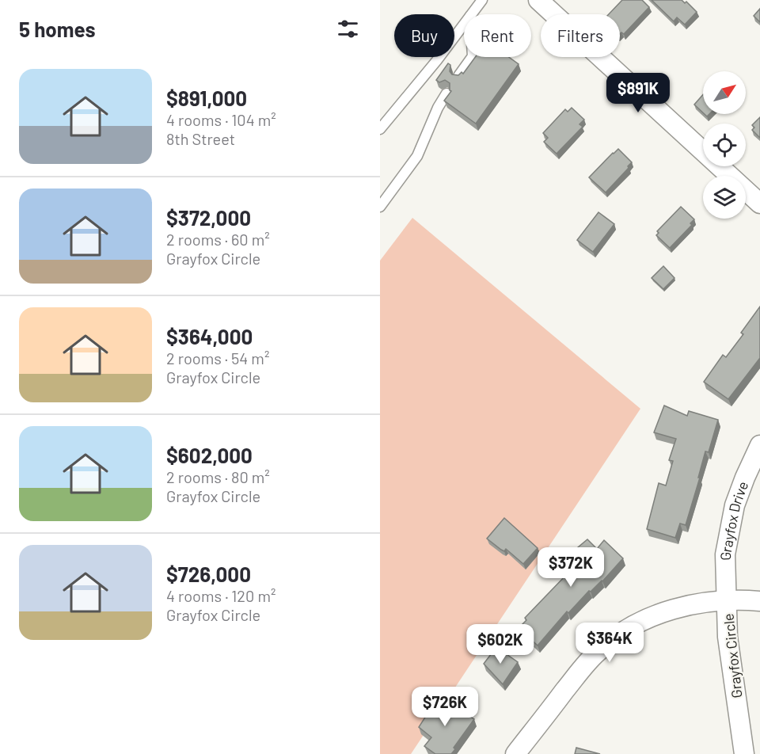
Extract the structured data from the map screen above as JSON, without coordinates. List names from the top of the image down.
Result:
{
  "streets": {
    "street": ["Grayfox Drive", "Grayfox Circle"]
  },
  "crossings": [
    ["Grayfox Drive", "Grayfox Circle"]
  ],
  "north": "top right",
  "page": {
    "heading": "5 homes",
    "chip": ["Buy", "Rent", "Filters"],
    "list": [
      {
        "name": "$891,000",
        "note": "4 rooms · 104 m² · 8th Street"
      },
      {
        "name": "$372,000",
        "note": "2 rooms · 60 m² · Grayfox Circle"
      },
      {
        "name": "$364,000",
        "note": "2 rooms · 54 m² · Grayfox Circle"
      },
      {
        "name": "$602,000",
        "note": "2 rooms · 80 m² · Grayfox Circle"
      },
      {
        "name": "$726,000",
        "note": "4 rooms · 120 m² · Grayfox Circle"
      }
    ],
    "price": [
      "$891K",
      "$372K",
      "$364K",
      "$602K",
      "$726K"
    ]
  }
}
